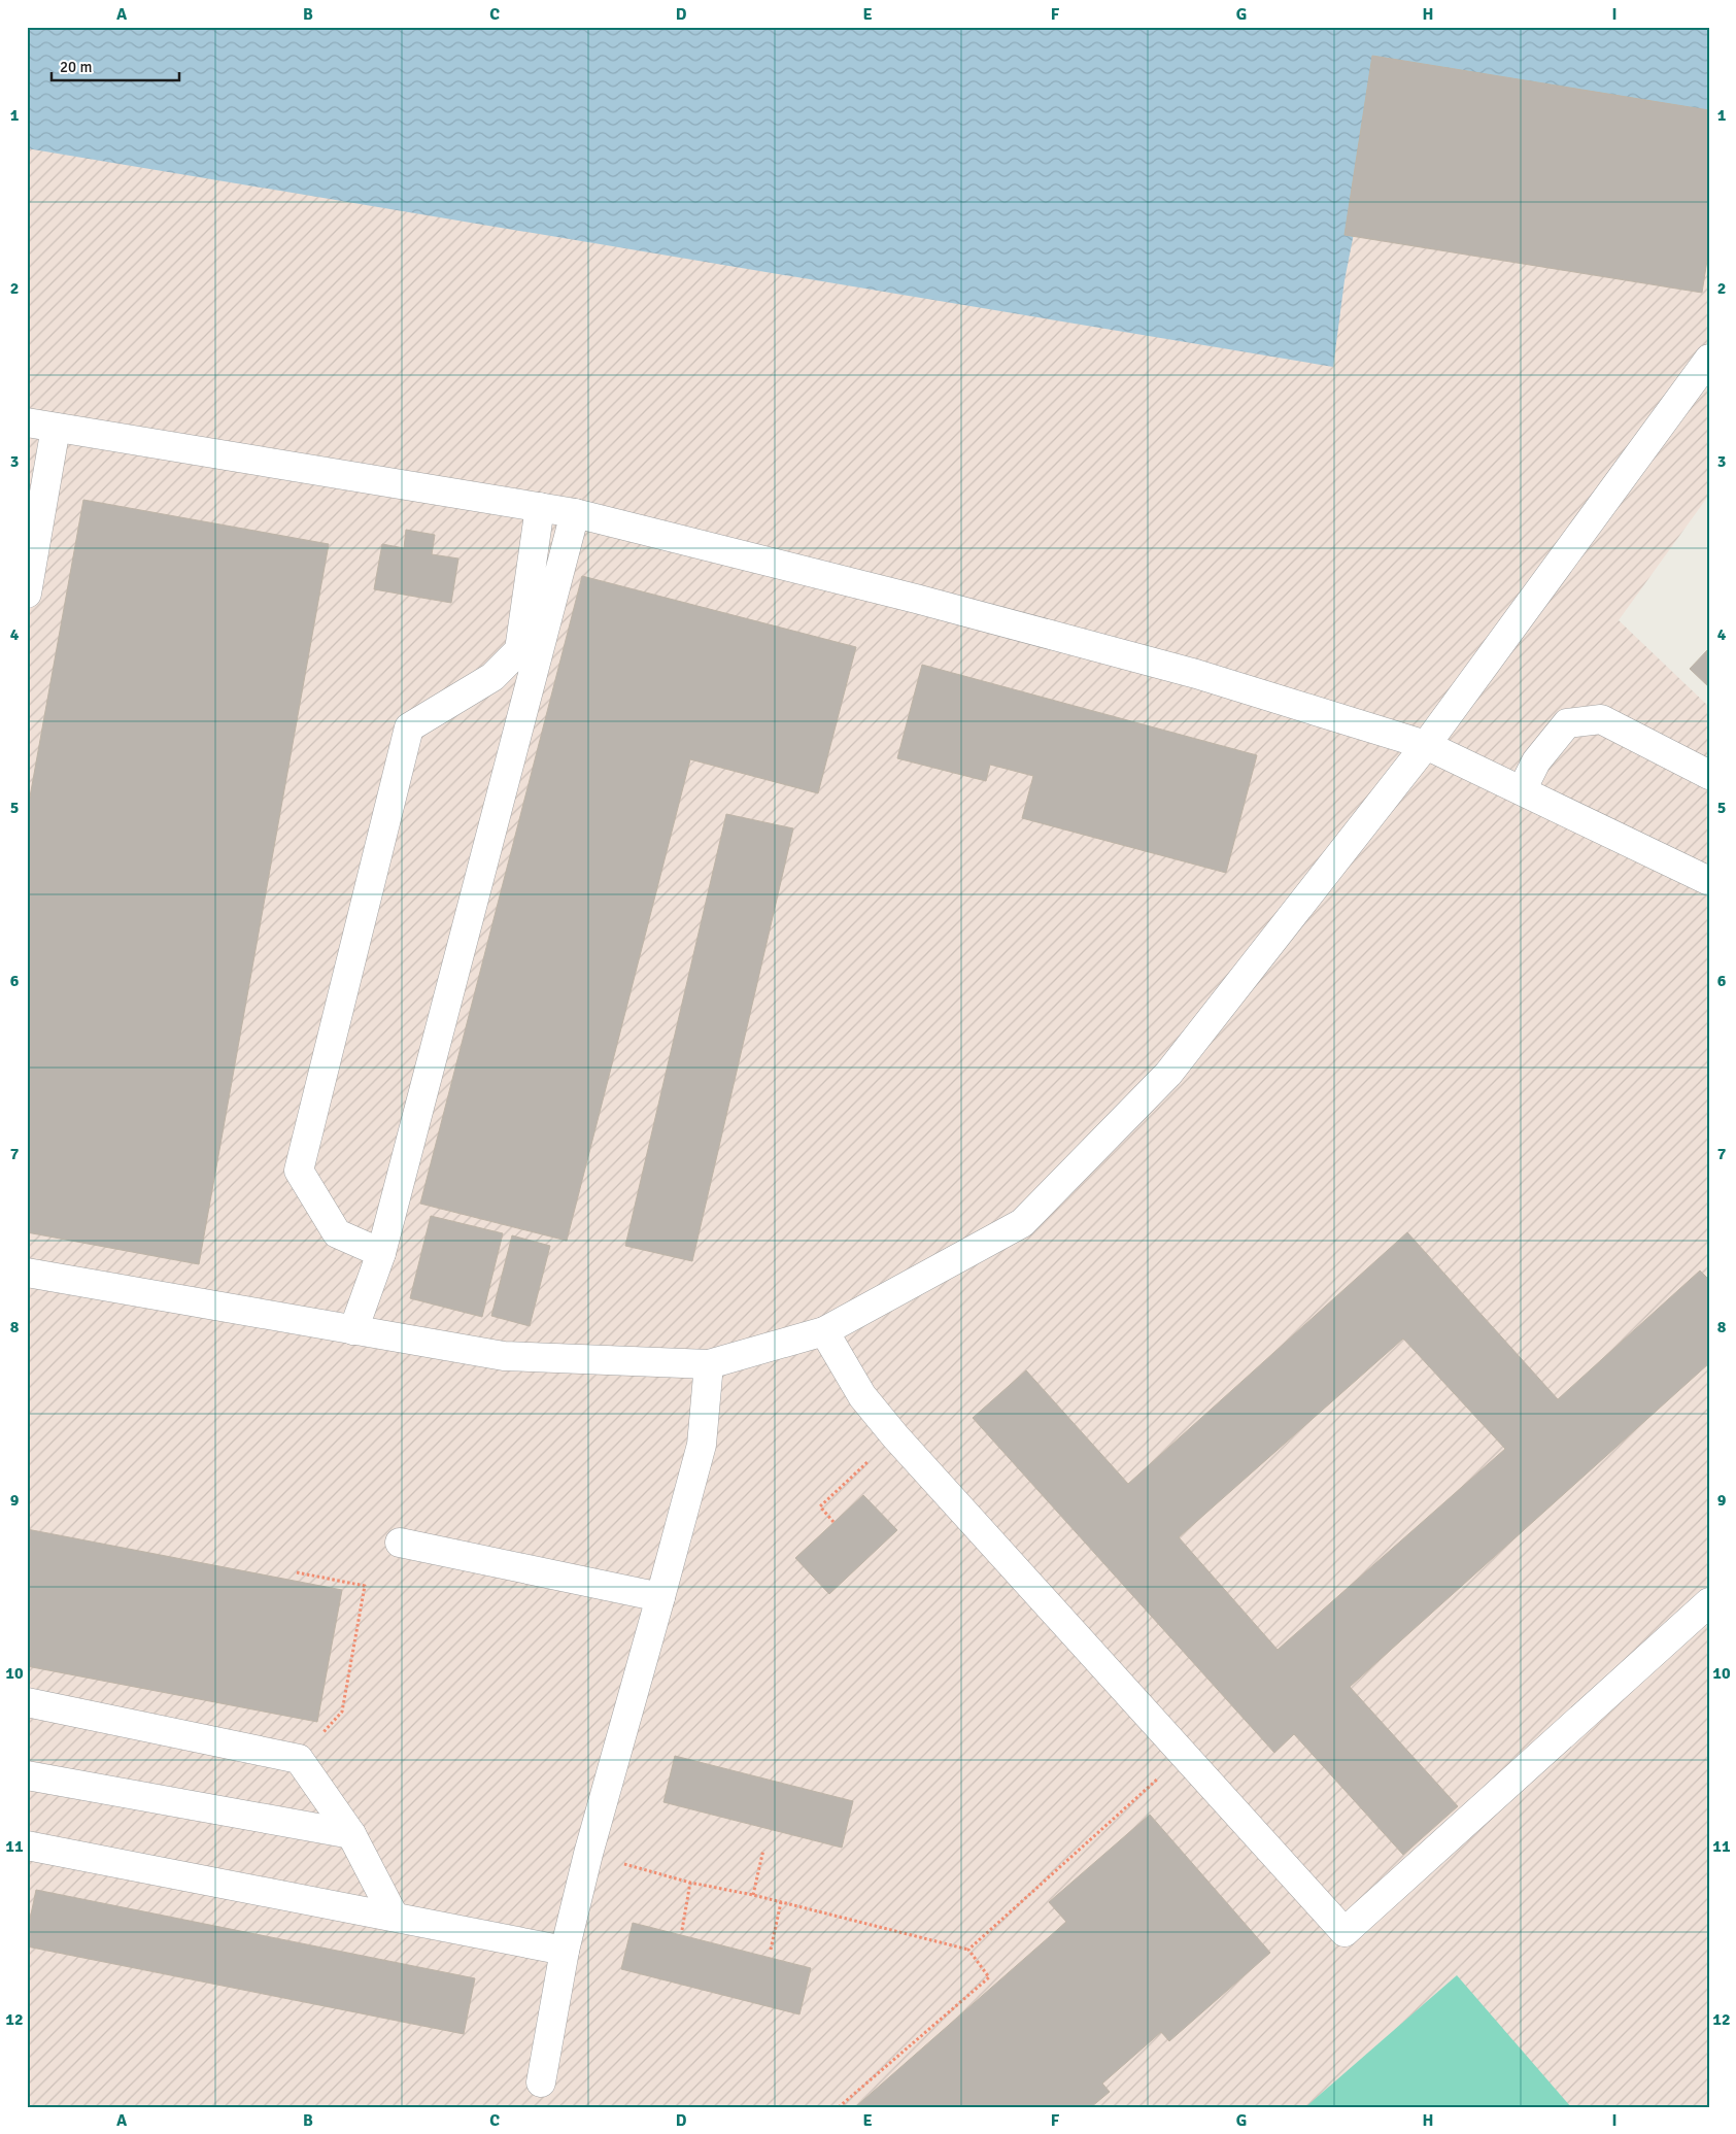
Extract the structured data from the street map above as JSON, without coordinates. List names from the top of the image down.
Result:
{
  "scale_bar": "20 m",
  "grid": {
    "columns": [
      "A",
      "B",
      "C",
      "D",
      "E",
      "F",
      "G",
      "H",
      "I"
    ],
    "rows": [
      "1",
      "2",
      "3",
      "4",
      "5",
      "6",
      "7",
      "8",
      "9",
      "10",
      "11",
      "12"
    ]
  }
}
